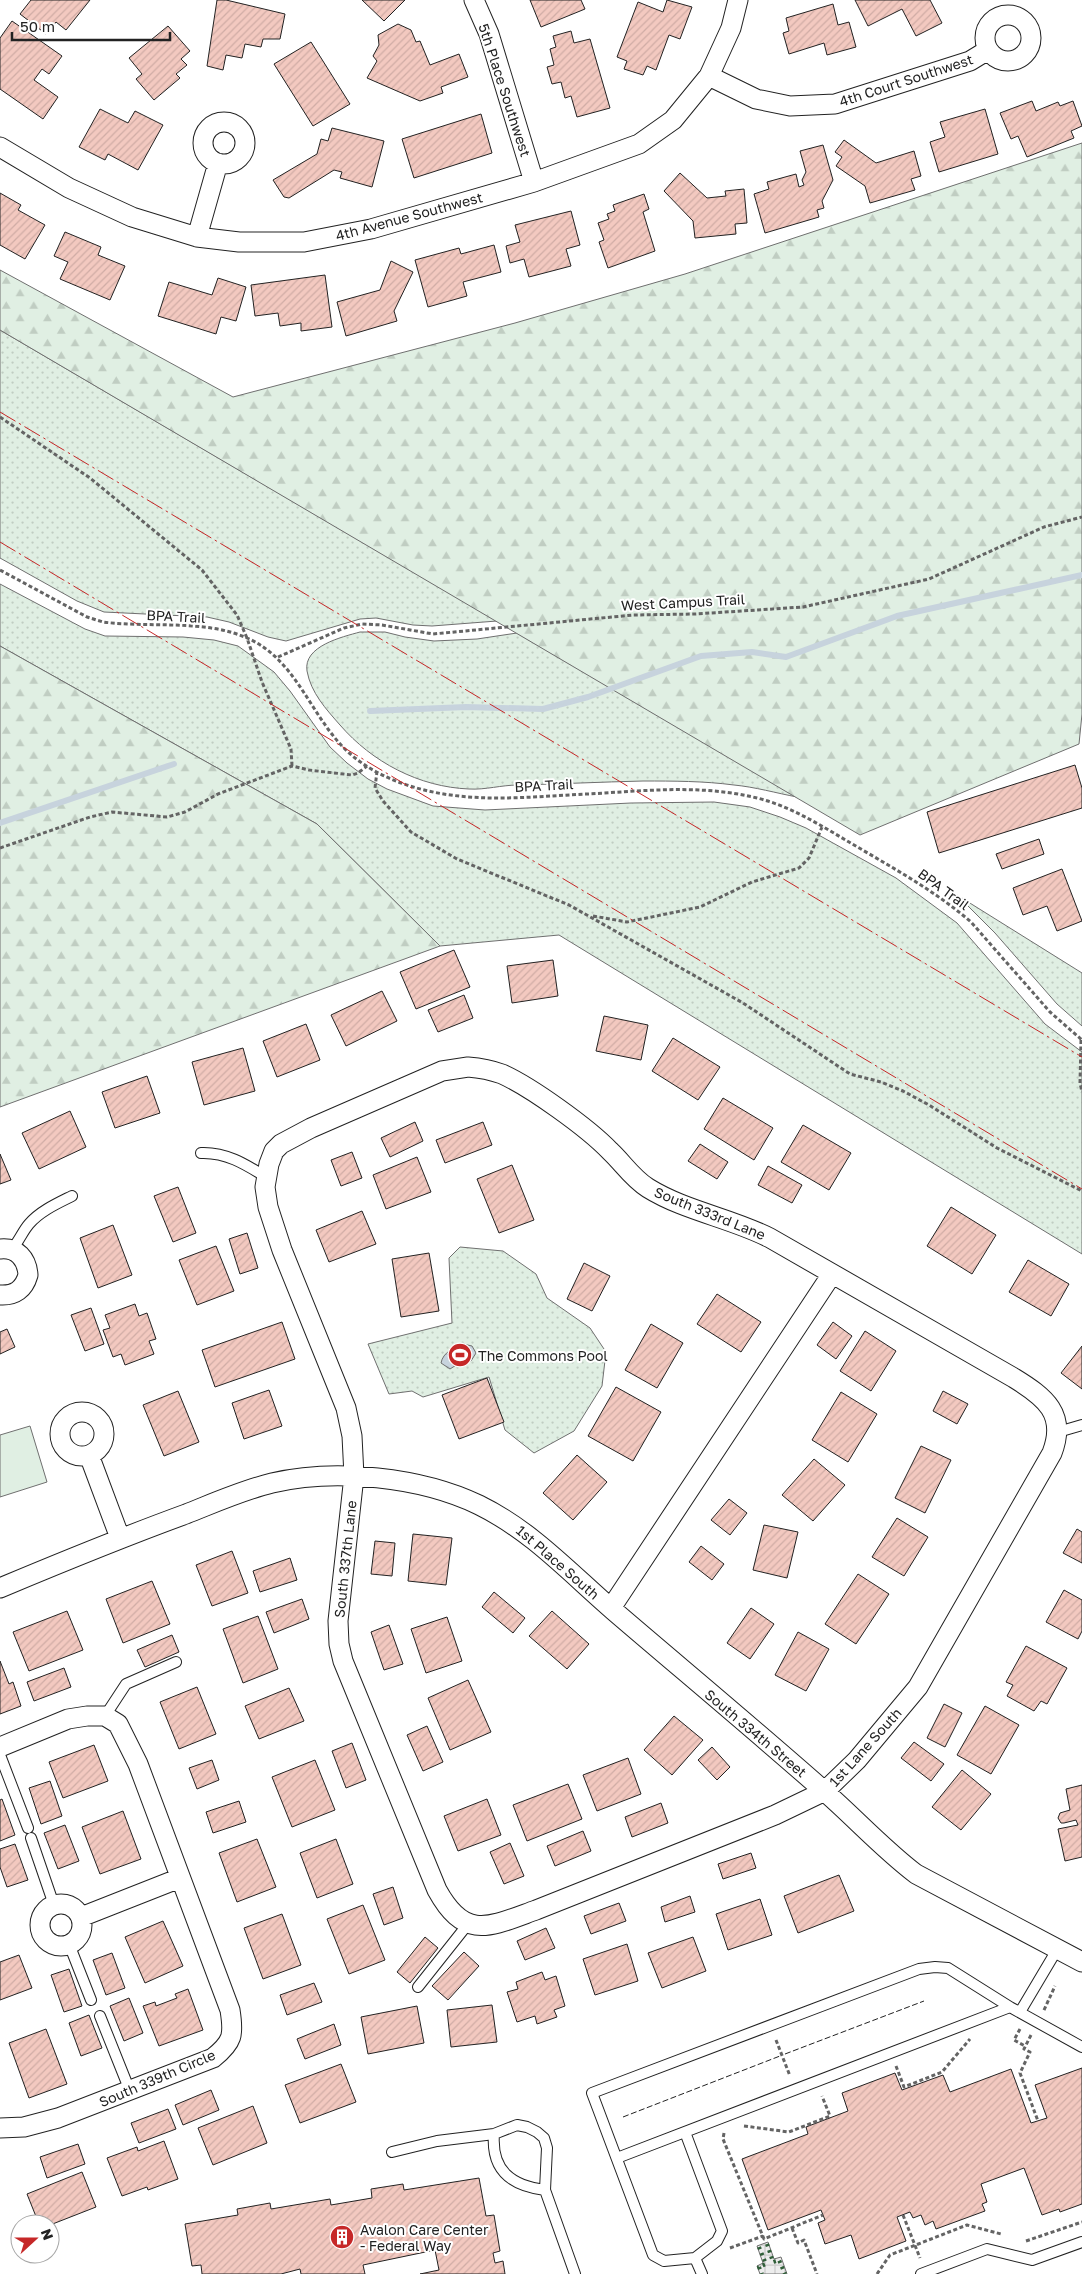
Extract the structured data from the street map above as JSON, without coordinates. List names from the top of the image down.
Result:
{
  "streets": {
    "street": [
      "4th Court Southwest",
      "5th Place Southwest",
      "4th Avenue Southwest",
      "South 333rd Lane",
      "South 337th Lane",
      "1st Place South",
      "South 334th Street",
      "1st Lane South",
      "South 339th Circle"
    ],
    "path": ["West Campus Trail", "BPA Trail"]
  },
  "crossings": [
    ["4th Court Southwest", "4th Avenue Southwest"],
    ["5th Place Southwest", "4th Avenue Southwest"],
    ["West Campus Trail", "BPA Trail"],
    ["South 333rd Lane", "South 337th Lane"],
    ["South 333rd Lane", "1st Place South"],
    ["South 333rd Lane", "1st Lane South"],
    ["South 337th Lane", "1st Place South"],
    ["South 337th Lane", "1st Lane South"],
    ["1st Place South", "South 334th Street"],
    ["South 334th Street", "1st Lane South"]
  ],
  "places": {
    "sports": ["The Commons Pool"],
    "building": ["Avalon Care Center - Federal Way"]
  },
  "scale_bar": "50 m",
  "north": "right"
}
